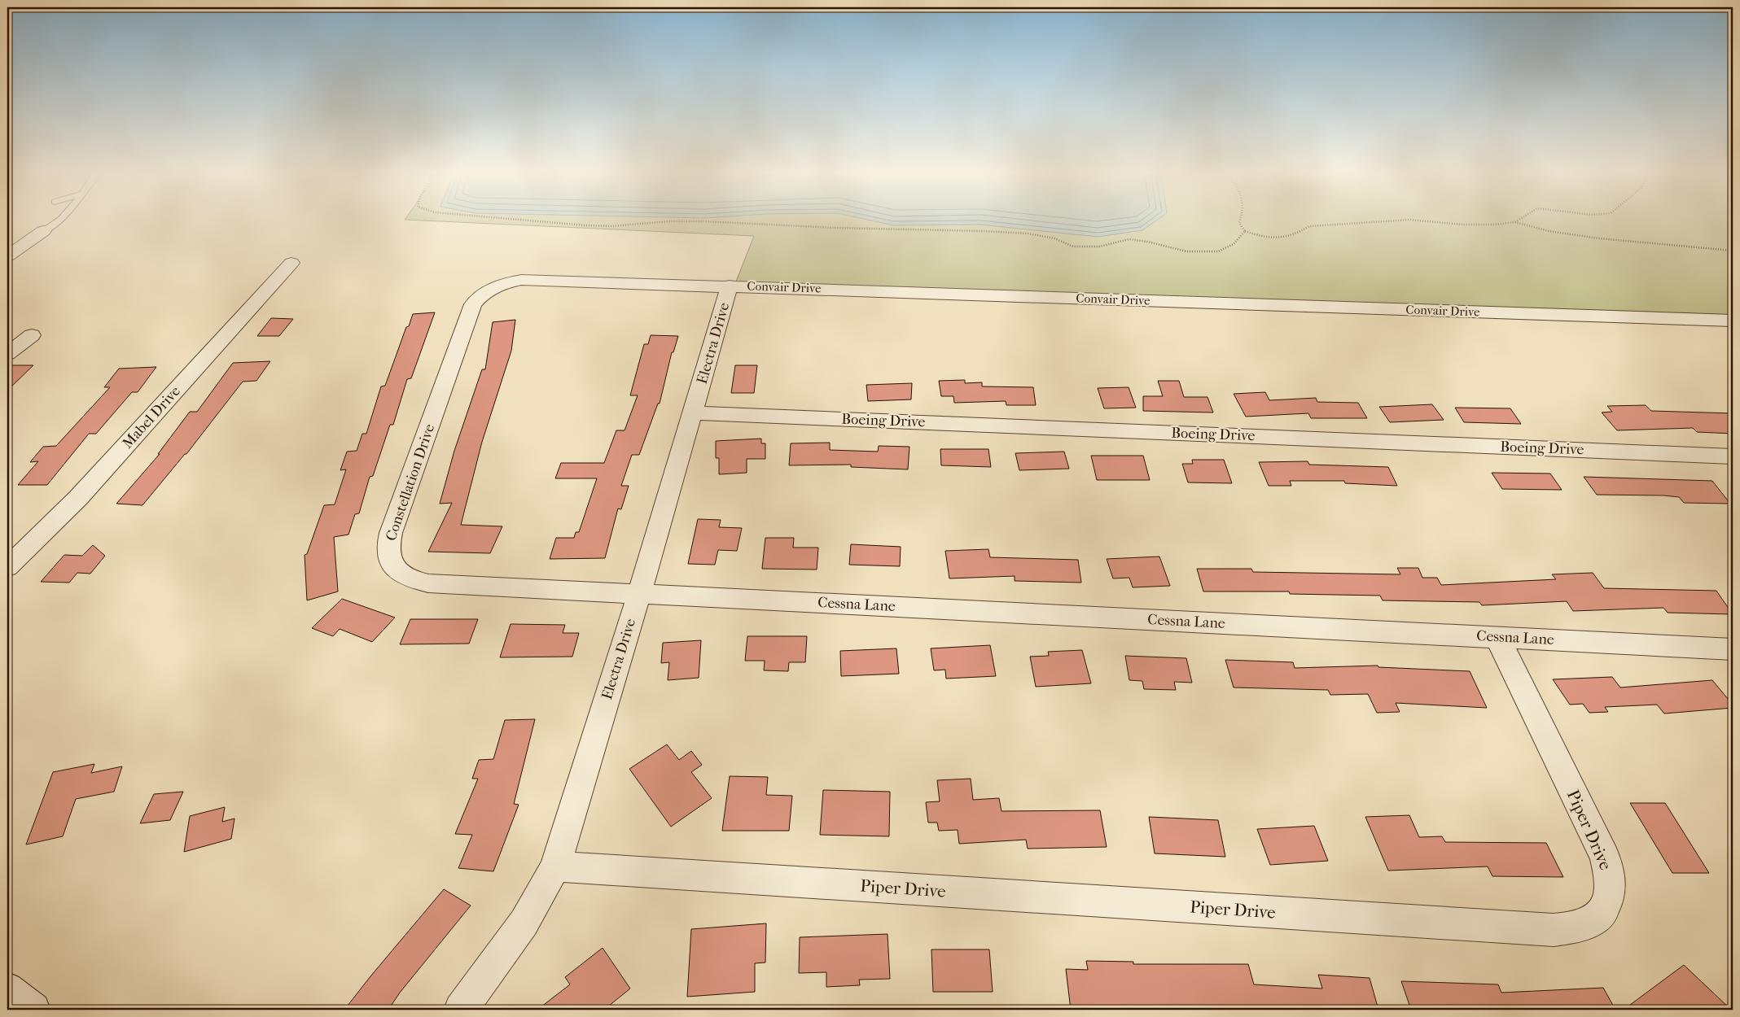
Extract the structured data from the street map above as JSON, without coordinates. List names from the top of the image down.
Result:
{
  "streets": {
    "street": [
      "Convair Drive",
      "Electra Drive",
      "Mabel Drive",
      "Boeing Drive",
      "Constellation Drive",
      "Cessna Lane",
      "Piper Drive"
    ]
  },
  "crossings": [
    ["Convair Drive", "Electra Drive"],
    ["Convair Drive", "Constellation Drive"],
    ["Electra Drive", "Boeing Drive"],
    ["Electra Drive", "Constellation Drive"],
    ["Electra Drive", "Cessna Lane"],
    ["Electra Drive", "Piper Drive"],
    ["Constellation Drive", "Cessna Lane"],
    ["Cessna Lane", "Piper Drive"]
  ]
}
